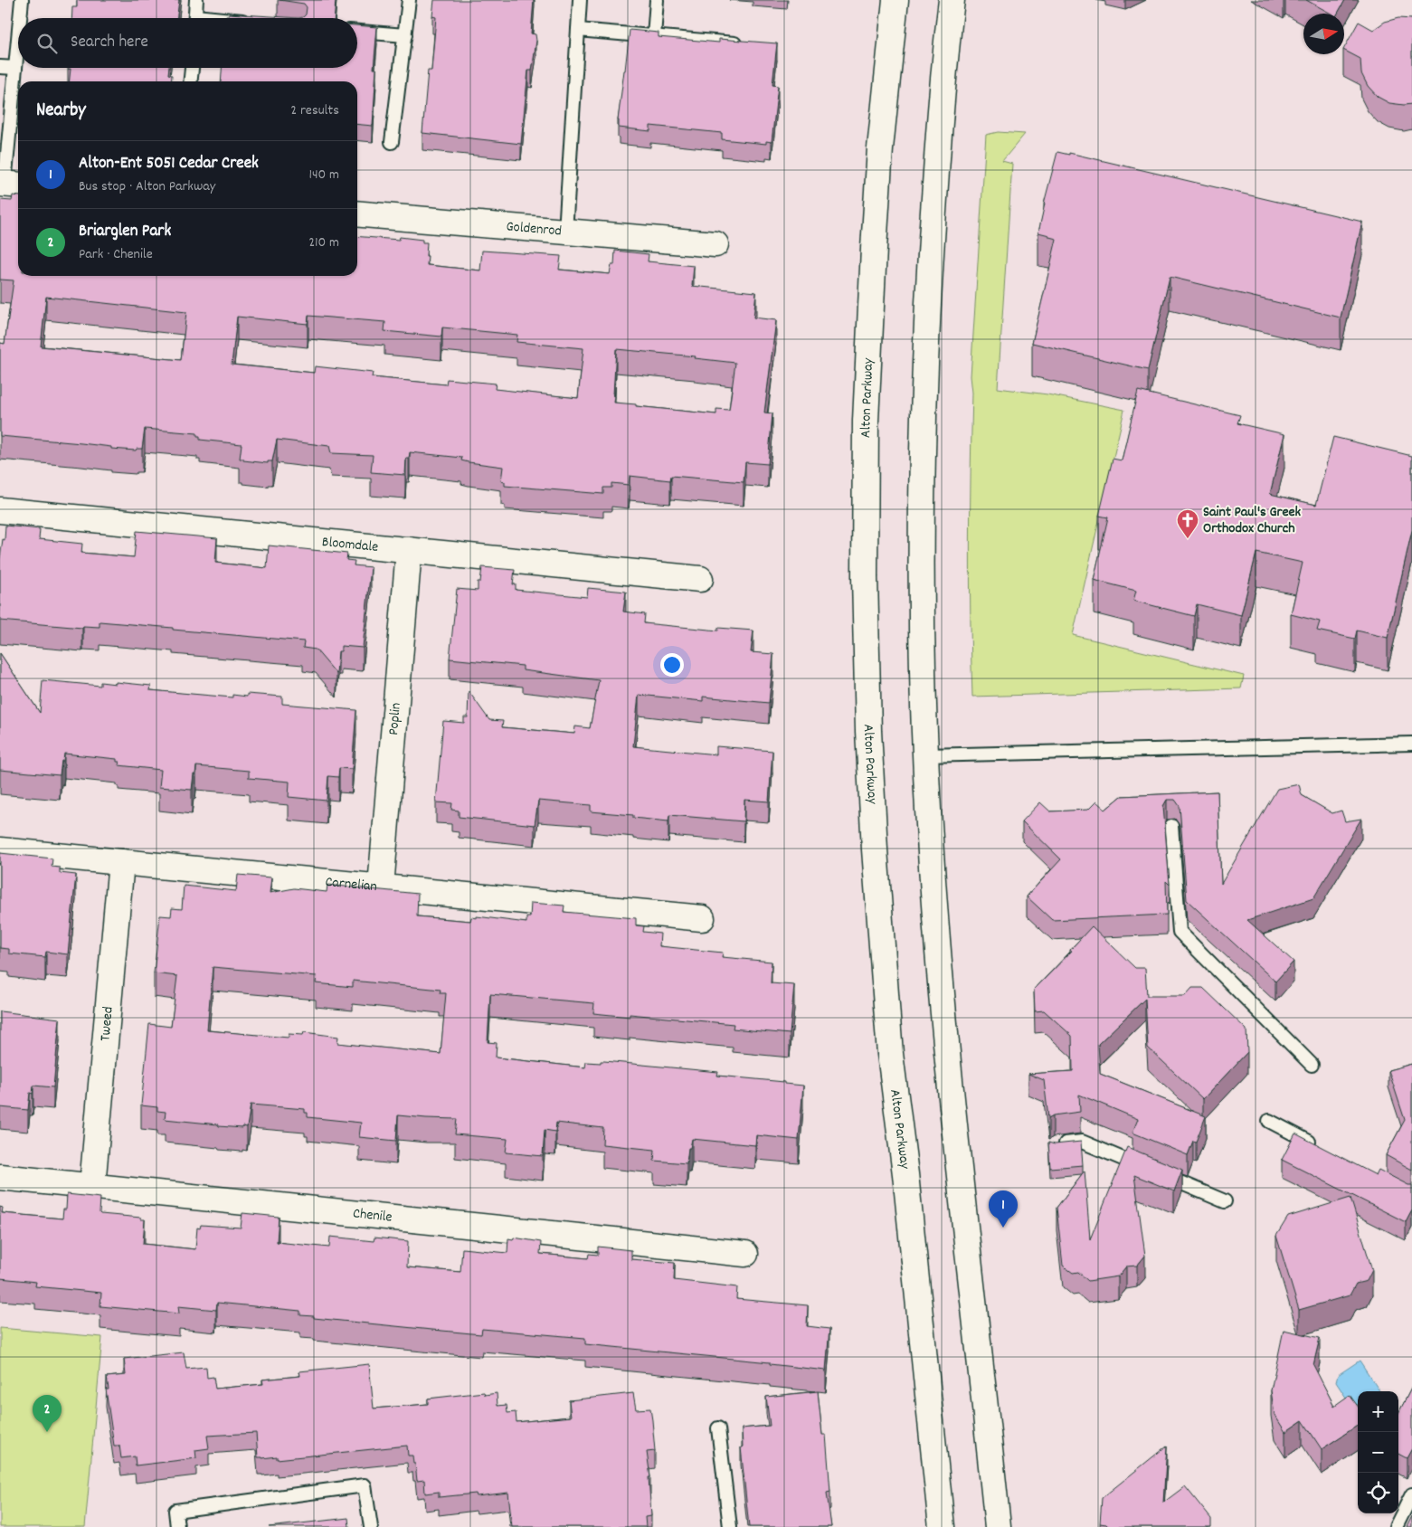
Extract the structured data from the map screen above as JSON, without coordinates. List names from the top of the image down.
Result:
{
  "streets": {
    "street": [
      "Goldenrod",
      "Alton Parkway",
      "Bloomdale",
      "Poplin",
      "Carnelian",
      "Tweed",
      "Chenile"
    ]
  },
  "crossings": [
    ["Bloomdale", "Poplin"],
    ["Poplin", "Carnelian"],
    ["Carnelian", "Tweed"],
    ["Tweed", "Chenile"]
  ],
  "places": {
    "church": ["Saint Paul's Greek Orthodox Church"]
  },
  "north": "right",
  "page": {
    "search": "Search here",
    "heading": ["Nearby", "2 results"],
    "list": [
      {
        "mark": "1",
        "name": "Alton-Ent 5051 Cedar Creek",
        "note": "Bus stop · Alton Parkway",
        "value": "140 m"
      },
      {
        "mark": "2",
        "name": "Briarglen Park",
        "note": "Park · Chenile",
        "value": "210 m"
      }
    ],
    "pins": ["1", "2"],
    "map_buttons": ["+", "−"]
  }
}
